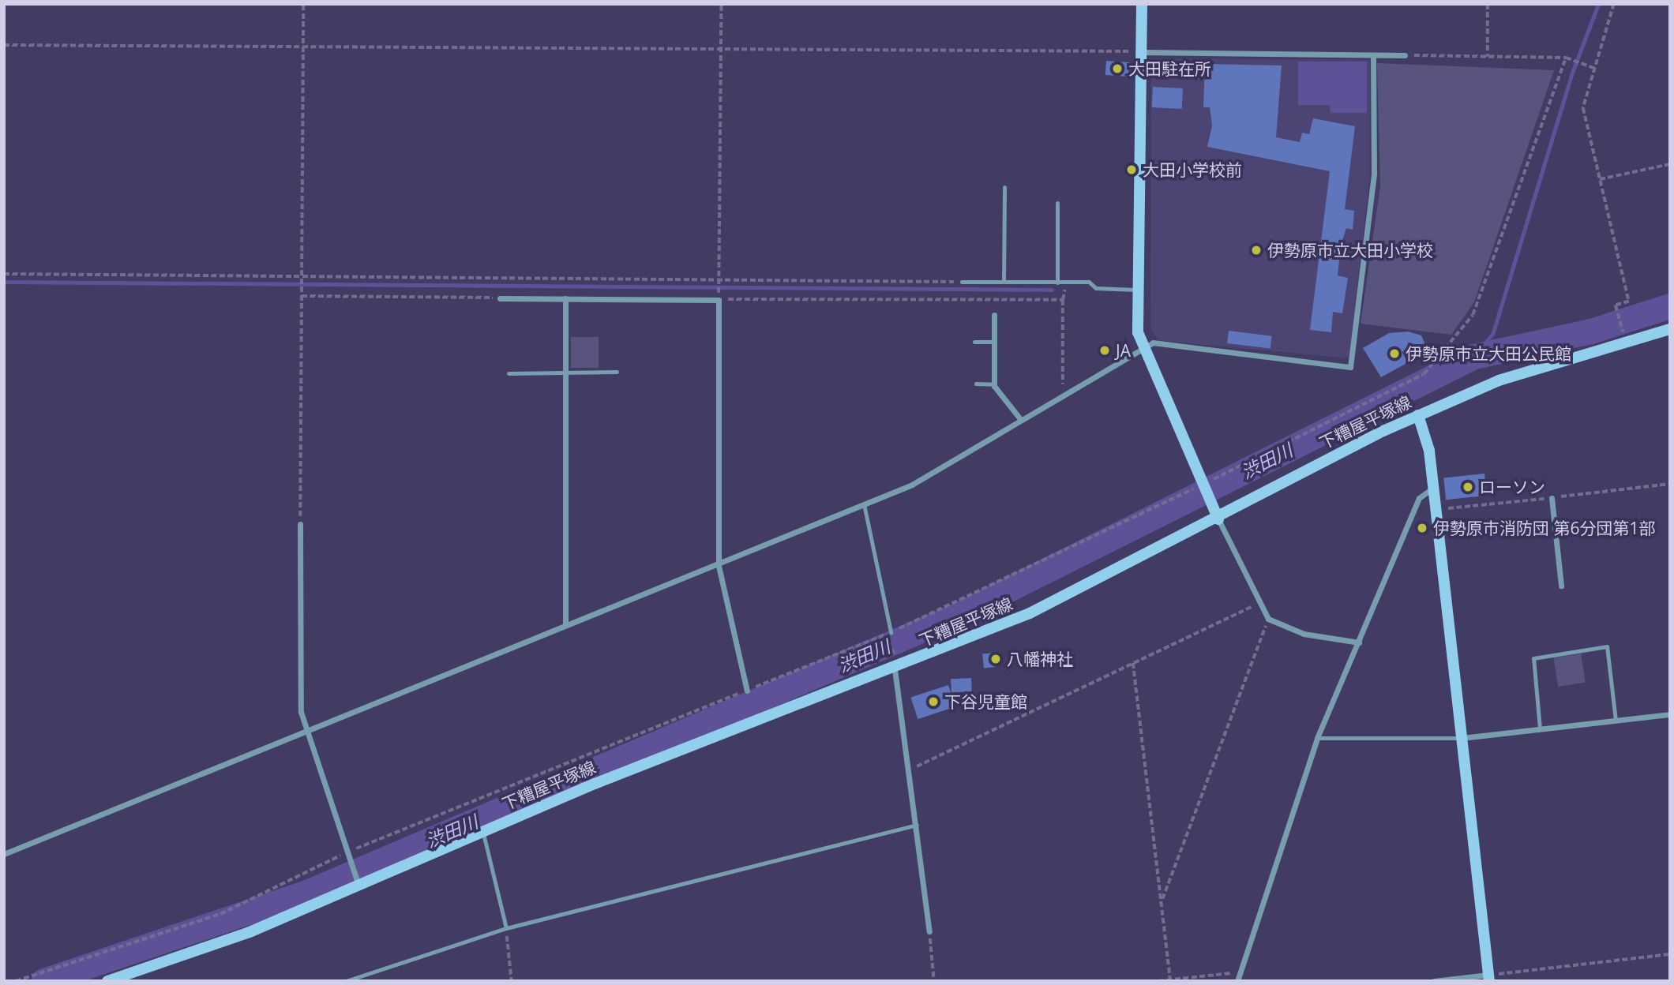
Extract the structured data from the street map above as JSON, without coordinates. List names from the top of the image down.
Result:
{
  "streets": {
    "main road": ["下糟屋平塚線"]
  },
  "water": ["渋田川"],
  "places": [
    "大田駐在所",
    "大田小学校前",
    "伊勢原市立大田小学校",
    "JA",
    "伊勢原市立大田公民館",
    "ローソン",
    "伊勢原市消防団 第6分団第1部",
    "八幡神社",
    "下谷児童館"
  ]
}
